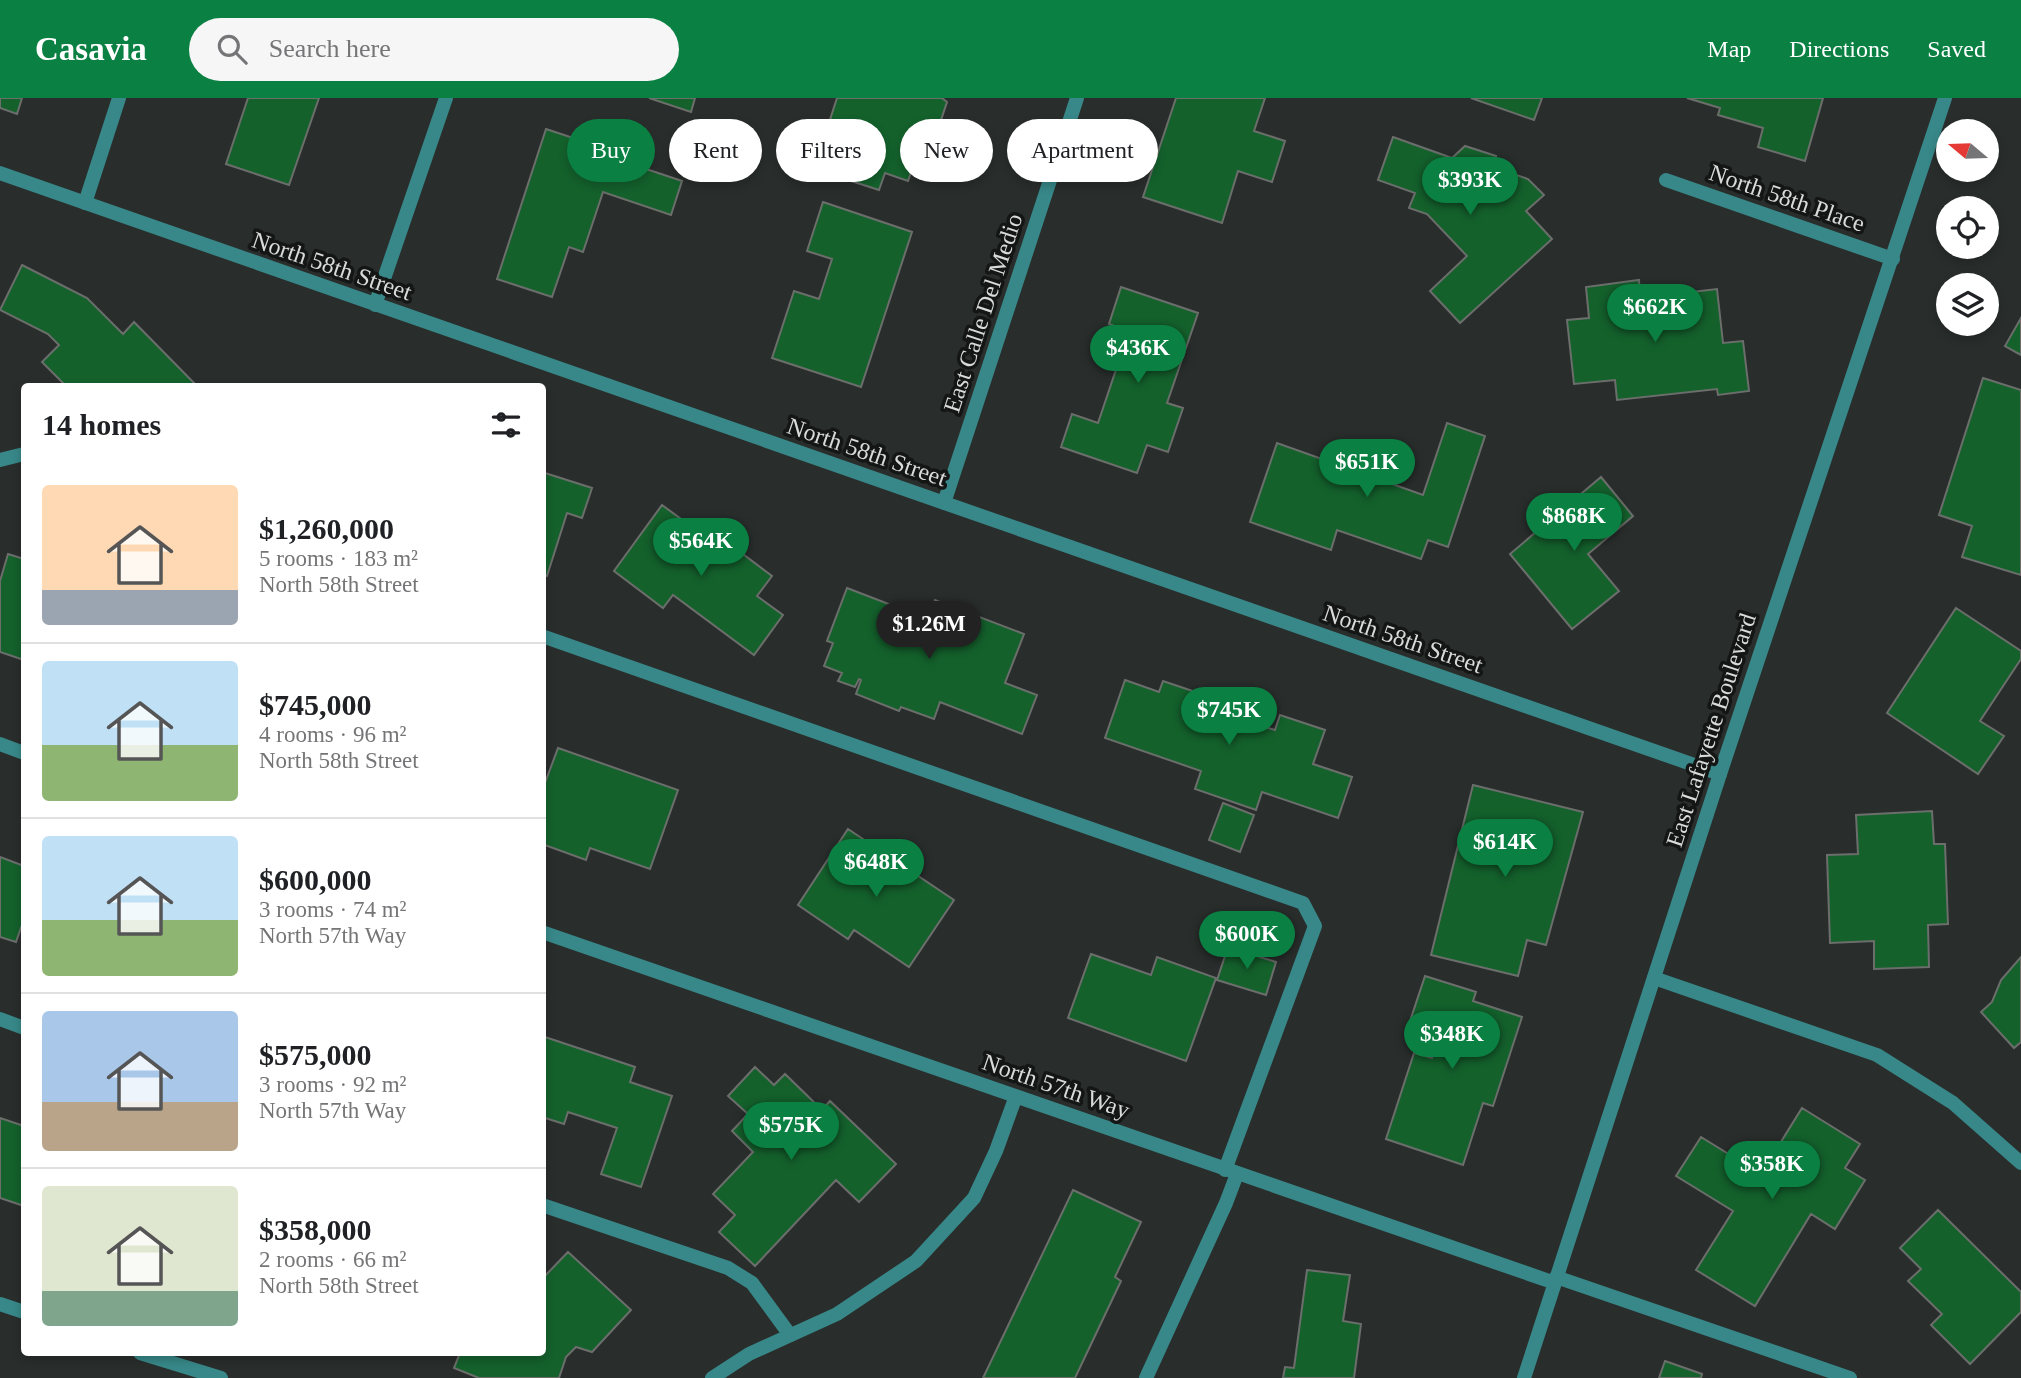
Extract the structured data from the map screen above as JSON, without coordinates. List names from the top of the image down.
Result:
{
  "streets": {
    "street": [
      "North 58th Place",
      "North 58th Street",
      "East Calle Del Medio",
      "East Lafayette Boulevard",
      "North 57th Way"
    ]
  },
  "crossings": [
    ["North 58th Place", "East Lafayette Boulevard"],
    ["North 58th Street", "East Calle Del Medio"],
    ["North 58th Street", "East Lafayette Boulevard"],
    ["East Lafayette Boulevard", "North 57th Way"]
  ],
  "north": "left",
  "page": {
    "header": "Casavia",
    "search": "Search here",
    "nav": ["Map", "Directions", "Saved"],
    "chip": [
      "Buy",
      "Rent",
      "Filters",
      "New",
      "Apartment"
    ],
    "price": [
      "$393K",
      "$662K",
      "$436K",
      "$651K",
      "$868K",
      "$564K",
      "$1.26M",
      "$745K",
      "$614K",
      "$648K",
      "$600K",
      "$348K",
      "$575K",
      "$358K"
    ],
    "heading": "14 homes",
    "list": [
      {
        "name": "$1,260,000",
        "note": "5 rooms · 183 m² · North 58th Street"
      },
      {
        "name": "$745,000",
        "note": "4 rooms · 96 m² · North 58th Street"
      },
      {
        "name": "$600,000",
        "note": "3 rooms · 74 m² · North 57th Way"
      },
      {
        "name": "$575,000",
        "note": "3 rooms · 92 m² · North 57th Way"
      },
      {
        "name": "$358,000",
        "note": "2 rooms · 66 m² · North 58th Street"
      }
    ]
  }
}
